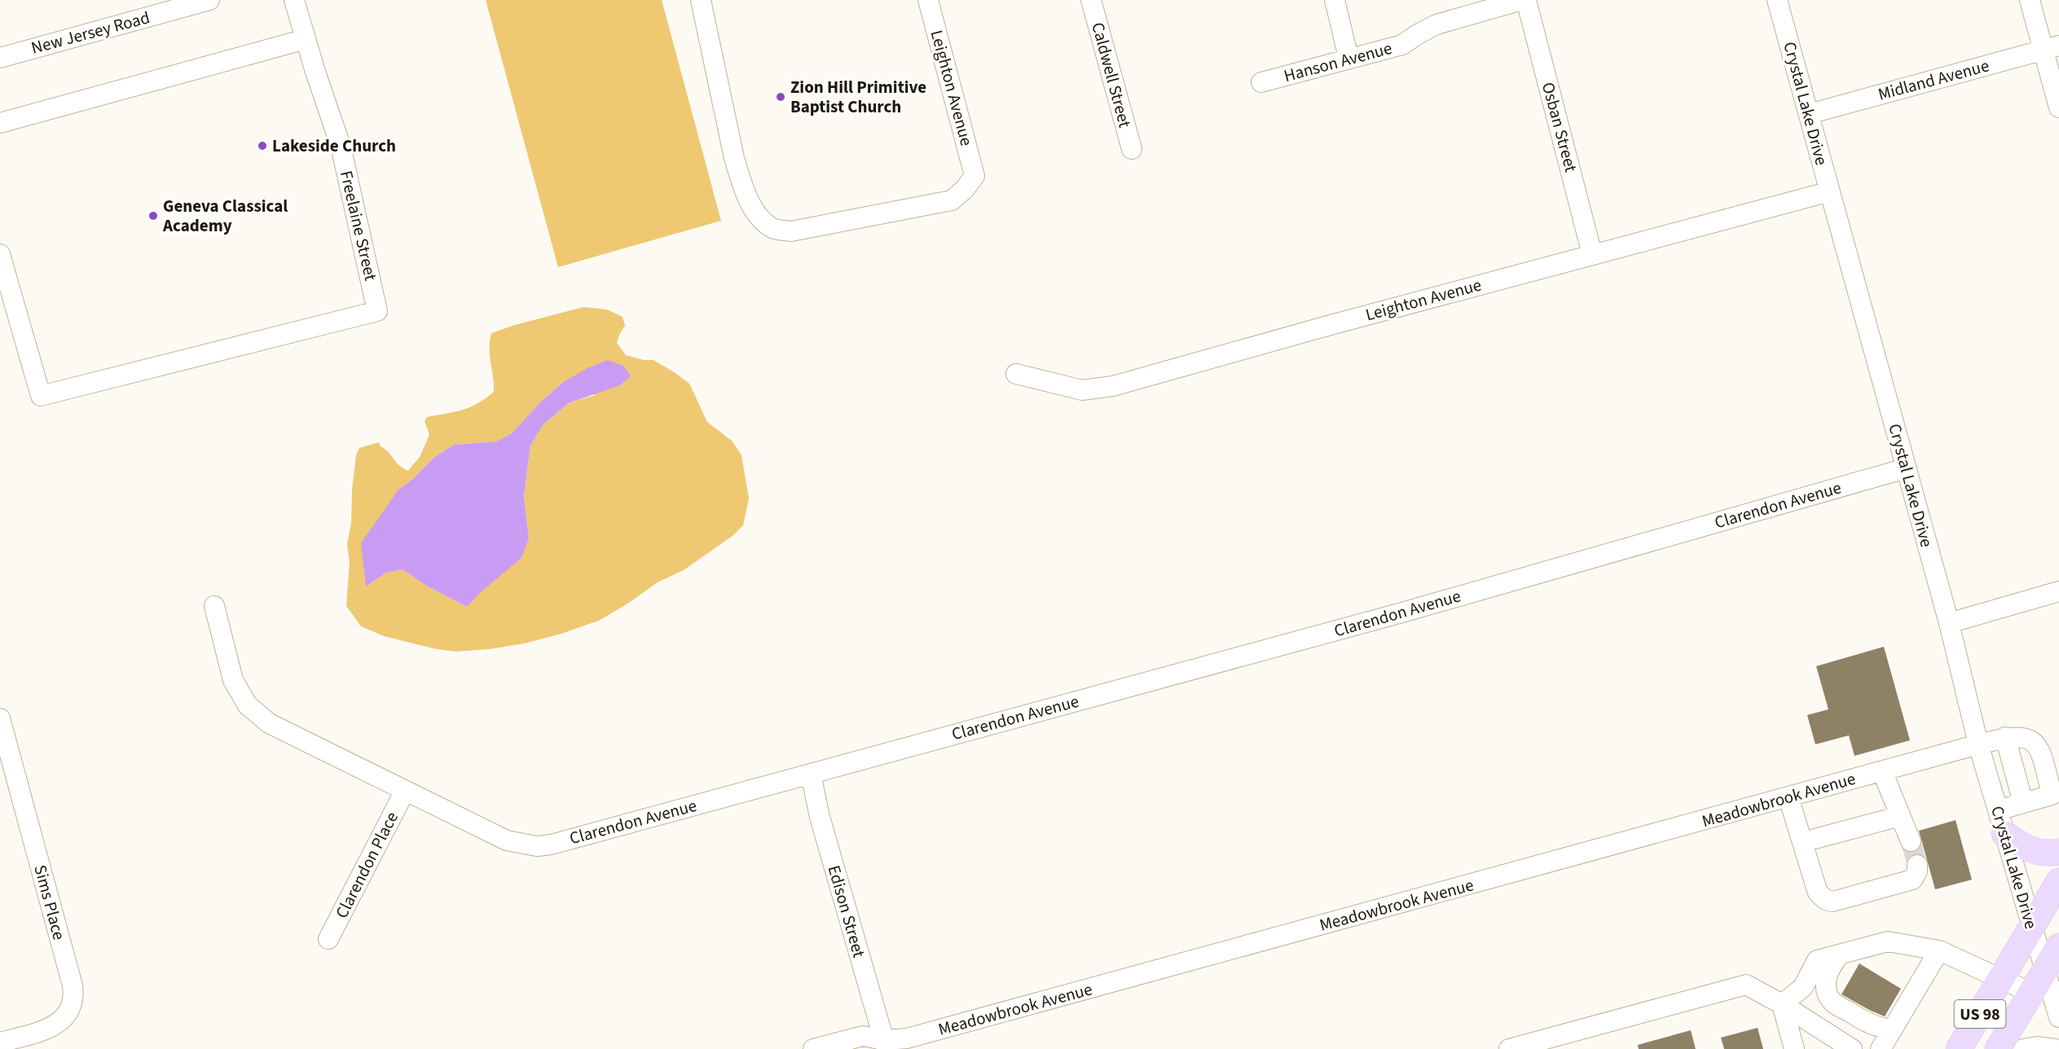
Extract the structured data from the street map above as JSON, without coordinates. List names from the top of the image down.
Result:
{
  "streets": {
    "main road": ["US 98"],
    "street": [
      "New Jersey Road",
      "Hanson Avenue",
      "Caldwell Street",
      "Midland Avenue",
      "Leighton Avenue",
      "Crystal Lake Drive",
      "Osban Street",
      "Freelaine Street",
      "Clarendon Avenue",
      "Meadowbrook Avenue",
      "Clarendon Place",
      "Sims Place",
      "Edison Street"
    ]
  },
  "crossings": [
    ["Midland Avenue", "Crystal Lake Drive"],
    ["Leighton Avenue", "Crystal Lake Drive"],
    ["Leighton Avenue", "Osban Street"],
    ["Crystal Lake Drive", "Clarendon Avenue"],
    ["Crystal Lake Drive", "Meadowbrook Avenue"],
    ["Crystal Lake Drive", "US 98"],
    ["Clarendon Avenue", "Clarendon Place"],
    ["Clarendon Avenue", "Edison Street"],
    ["Meadowbrook Avenue", "Edison Street"]
  ],
  "places": ["Zion Hill Primitive Baptist Church", "Lakeside Church", "Geneva Classical Academy"]
}
